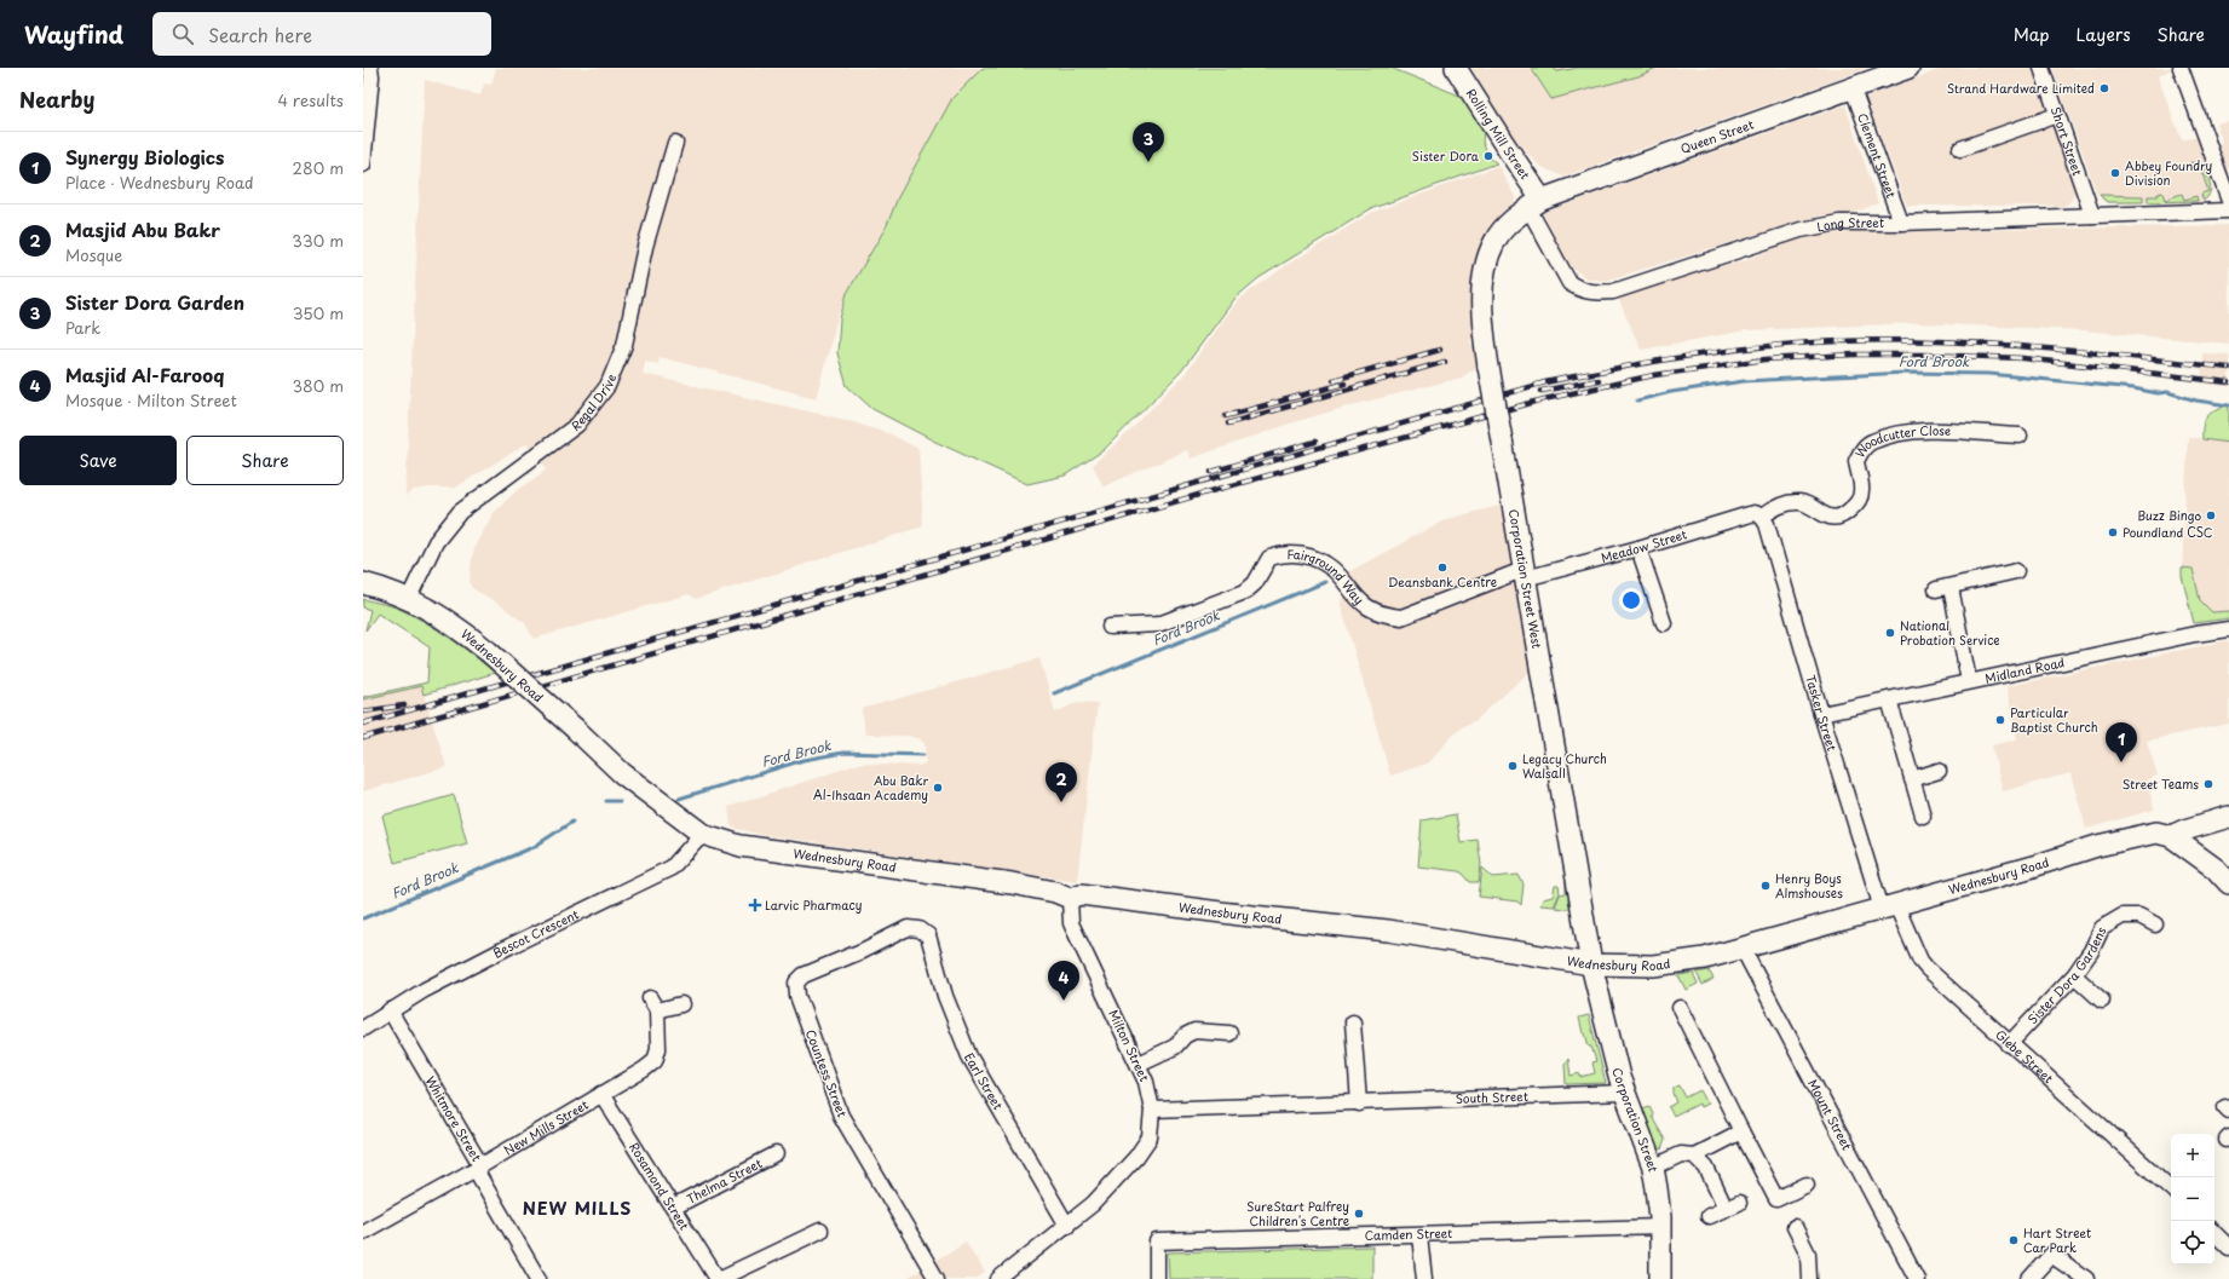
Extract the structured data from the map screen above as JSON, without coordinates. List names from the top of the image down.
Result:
{
  "streets": {
    "street": [
      "Rolling Mill Street",
      "Queen Street",
      "Short Street",
      "Clement Street",
      "Long Street",
      "Regal Drive",
      "Woodcutter Close",
      "Meadow Street",
      "Fairground Way",
      "Corporation Street West",
      "Wednesbury Road",
      "Midland Road",
      "Tasker Street",
      "Bescot Crescent",
      "Sister Dora Gardens",
      "Milton Street",
      "Glebe Street",
      "Countess Street",
      "Earl Street",
      "South Street",
      "Mount Street",
      "Whitmore Street",
      "Corporation Street",
      "New Mills Street",
      "Thelma Street",
      "Rosamond Street",
      "Camden Street"
    ]
  },
  "crossings": [
    ["Rolling Mill Street", "Queen Street"],
    ["Rolling Mill Street", "Long Street"],
    ["Rolling Mill Street", "Corporation Street West"],
    ["Queen Street", "Clement Street"],
    ["Queen Street", "Long Street"],
    ["Queen Street", "Corporation Street West"],
    ["Short Street", "Long Street"],
    ["Clement Street", "Long Street"],
    ["Long Street", "Corporation Street West"],
    ["Regal Drive", "Wednesbury Road"],
    ["Woodcutter Close", "Meadow Street"],
    ["Woodcutter Close", "Tasker Street"],
    ["Meadow Street", "Fairground Way"],
    ["Meadow Street", "Corporation Street West"],
    ["Meadow Street", "Tasker Street"],
    ["Fairground Way", "Corporation Street West"],
    ["Corporation Street West", "Wednesbury Road"],
    ["Corporation Street West", "Corporation Street"],
    ["Wednesbury Road", "Tasker Street"],
    ["Wednesbury Road", "Bescot Crescent"],
    ["Wednesbury Road", "Milton Street"],
    ["Wednesbury Road", "Glebe Street"],
    ["Wednesbury Road", "Mount Street"],
    ["Wednesbury Road", "Corporation Street"],
    ["Midland Road", "Tasker Street"],
    ["Tasker Street", "Glebe Street"],
    ["Bescot Crescent", "Whitmore Street"],
    ["Sister Dora Gardens", "Glebe Street"],
    ["Milton Street", "Earl Street"],
    ["Milton Street", "South Street"],
    ["Countess Street", "Earl Street"],
    ["South Street", "Corporation Street"],
    ["Whitmore Street", "New Mills Street"],
    ["Corporation Street", "Camden Street"],
    ["New Mills Street", "Rosamond Street"],
    ["Thelma Street", "Rosamond Street"]
  ],
  "districts": ["NEW MILLS"],
  "water": ["Ford Brook"],
  "places": {
    "other": [
      "Strand Hardware Limited",
      "Sister Dora",
      "Abbey Foundry Division",
      "Buzz Bingo",
      "Poundland CSC",
      "Deansbank Centre",
      "National Probation Service",
      "Particular Baptist Church",
      "Legacy Church Walsall",
      "Street Teams",
      "Abu Bakr Al-Ihsaan Academy",
      "Henry Boys Almshouses",
      "SureStart Palfrey Children's Centre",
      "Hart Street Car Park"
    ],
    "health": ["Larvic Pharmacy"]
  },
  "page": {
    "header": "Wayfind",
    "search": "Search here",
    "nav": ["Map", "Layers", "Share"],
    "heading": ["Nearby", "4 results"],
    "pins": [
      "3",
      "1",
      "2",
      "4"
    ],
    "list": [
      {
        "mark": "1",
        "name": "Synergy Biologics",
        "note": "Place · Wednesbury Road",
        "value": "280 m"
      },
      {
        "mark": "2",
        "name": "Masjid Abu Bakr",
        "note": "Mosque",
        "value": "330 m"
      },
      {
        "mark": "3",
        "name": "Sister Dora Garden",
        "note": "Park",
        "value": "350 m"
      },
      {
        "mark": "4",
        "name": "Masjid Al-Farooq",
        "note": "Mosque · Milton Street",
        "value": "380 m"
      }
    ],
    "buttons": ["Save", "Share"],
    "map_buttons": ["+", "−"]
  }
}
